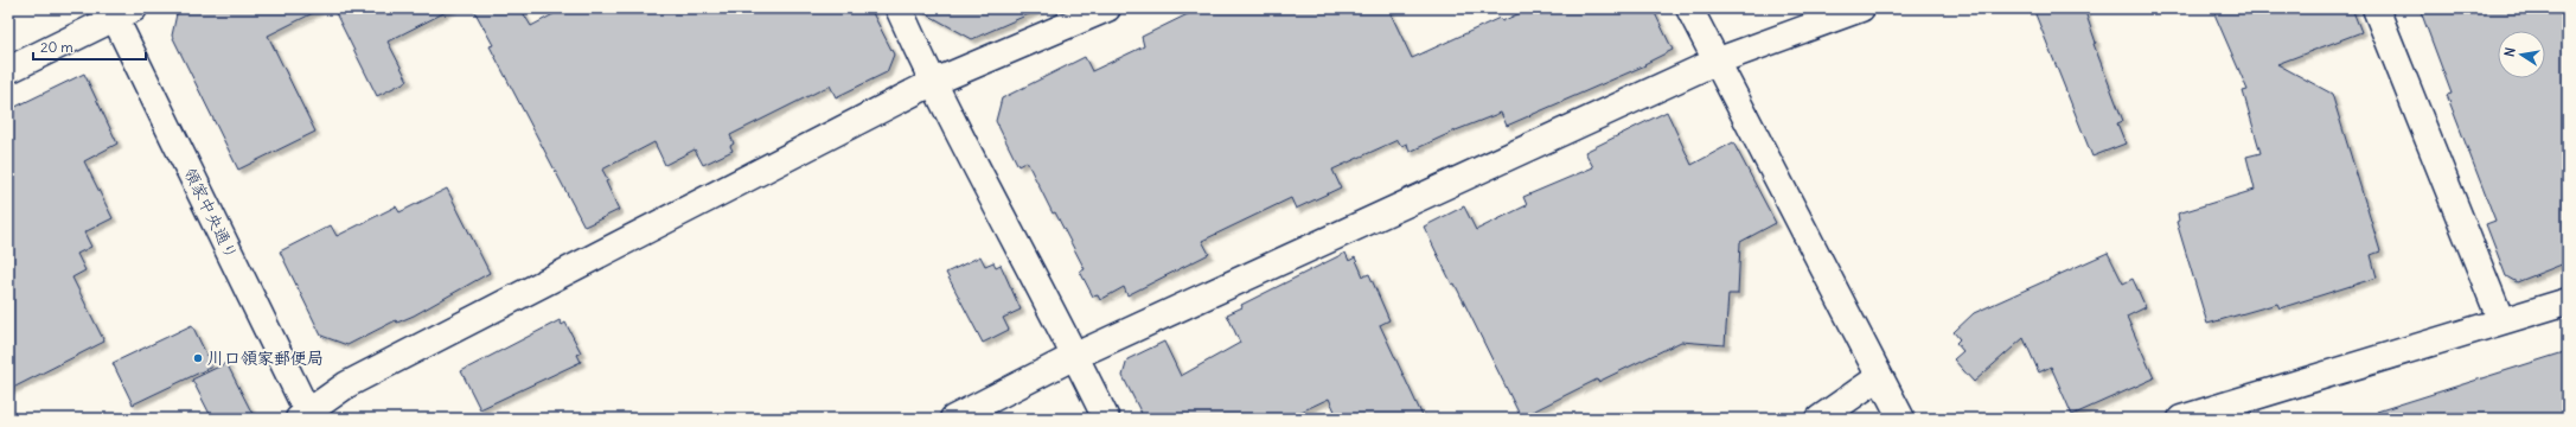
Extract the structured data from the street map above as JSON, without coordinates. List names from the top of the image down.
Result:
{
  "streets": {
    "street": ["領家中央通り"]
  },
  "places": ["川口領家郵便局"],
  "scale_bar": "20 m",
  "north": "left"
}
